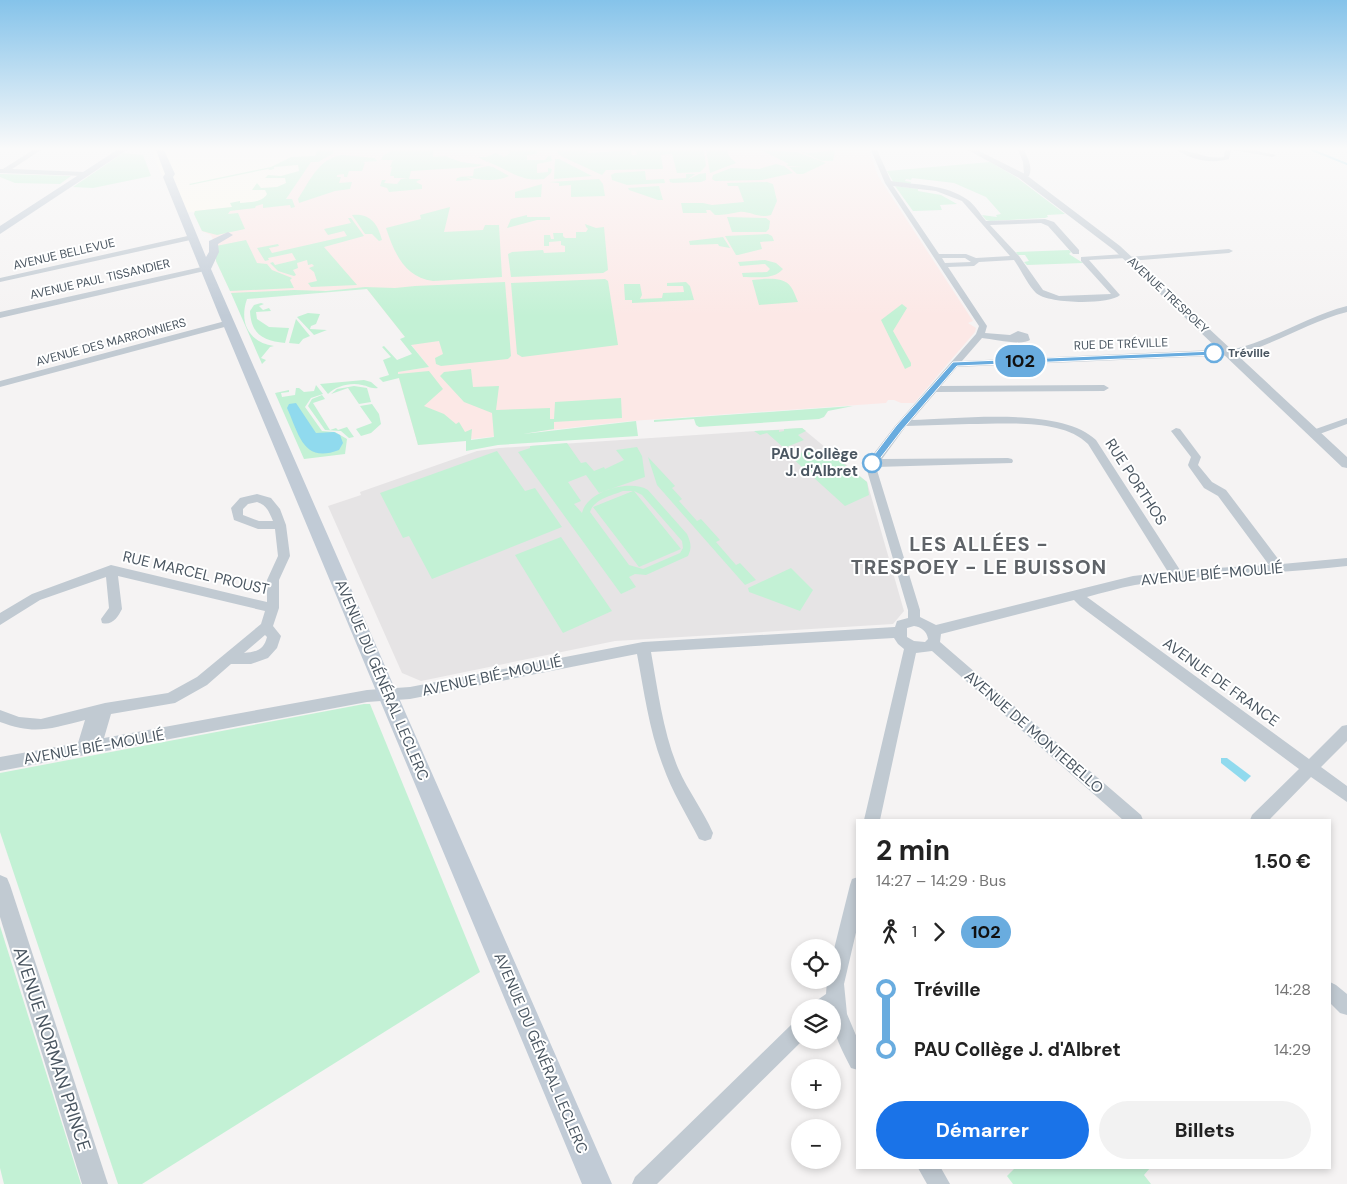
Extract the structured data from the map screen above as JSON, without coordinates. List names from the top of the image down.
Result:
{
  "streets": {
    "main road": ["AVENUE DU GÉNÉRAL LECLERC"],
    "street": [
      "AVENUE BELLEVUE",
      "AVENUE PAUL TISSANDIER",
      "AVENUE TRESPOEY",
      "AVENUE DES MARRONNIERS",
      "RUE DE TRÉVILLE",
      "RUE PORTHOS",
      "RUE MARCEL PROUST",
      "AVENUE BIÉ-MOULIÉ",
      "AVENUE DE FRANCE",
      "AVENUE DE MONTEBELLO",
      "AVENUE NORMAN PRINCE"
    ]
  },
  "crossings": [
    ["AVENUE BELLEVUE", "AVENUE DU GÉNÉRAL LECLERC"],
    ["AVENUE PAUL TISSANDIER", "AVENUE DU GÉNÉRAL LECLERC"],
    ["AVENUE TRESPOEY", "RUE DE TRÉVILLE"],
    ["AVENUE DES MARRONNIERS", "AVENUE DU GÉNÉRAL LECLERC"],
    ["RUE PORTHOS", "AVENUE BIÉ-MOULIÉ"],
    ["AVENUE BIÉ-MOULIÉ", "AVENUE DU GÉNÉRAL LECLERC"],
    ["AVENUE BIÉ-MOULIÉ", "AVENUE DE FRANCE"],
    ["AVENUE BIÉ-MOULIÉ", "AVENUE DE MONTEBELLO"]
  ],
  "districts": ["LES ALLÉES - TRESPOEY - LE BUISSON"],
  "places": ["Tréville", "PAU Collège J. d'Albret"],
  "lines": ["bus line 102"],
  "page": {
    "on_map": "102",
    "heading": ["2 min", "14:27 – 14:29 · Bus", "1.50 €"],
    "legs": ["1", "102"],
    "map_buttons": ["+", "−"],
    "list": [
      {
        "name": "Tréville",
        "value": "14:28"
      },
      {
        "name": "PAU Collège J. d'Albret",
        "value": "14:29"
      }
    ],
    "buttons": ["Démarrer", "Billets"]
  }
}
